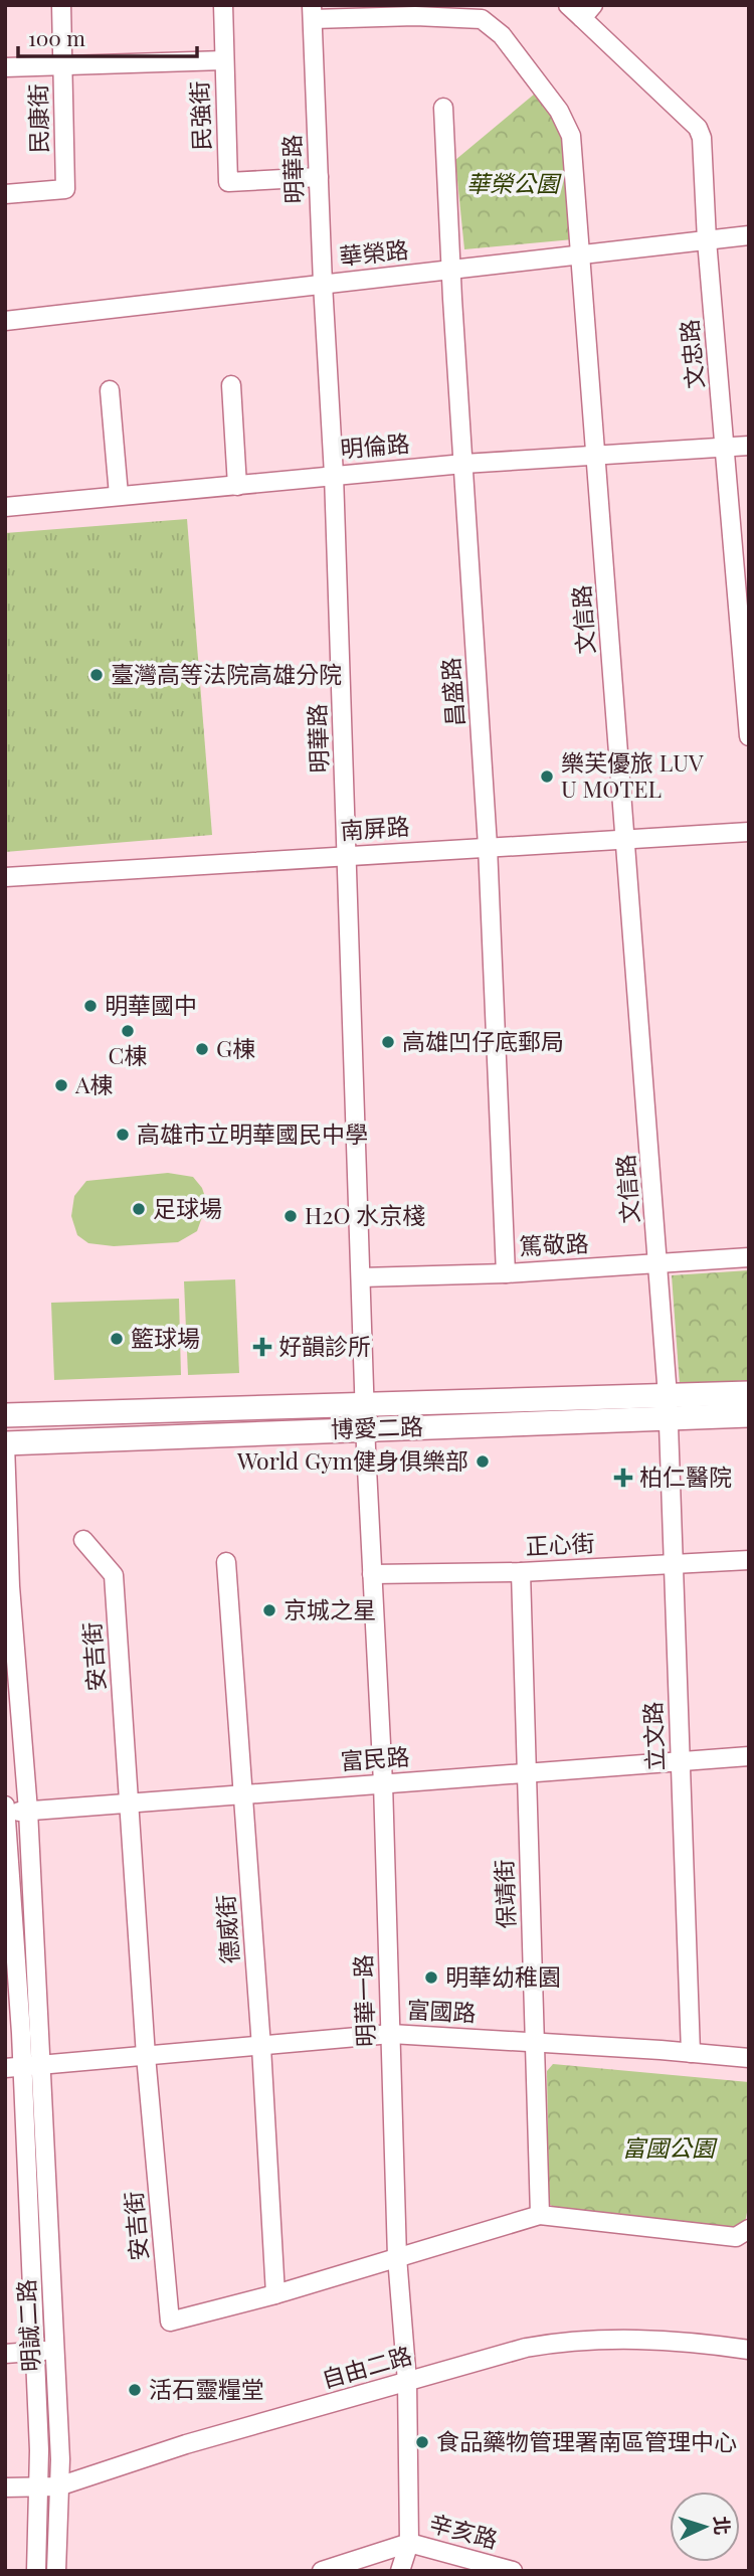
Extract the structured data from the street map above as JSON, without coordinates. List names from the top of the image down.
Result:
{
  "streets": {
    "main road": ["博愛二路"],
    "street": [
      "民強街",
      "民康街",
      "明華路",
      "華榮路",
      "文忠路",
      "明倫路",
      "文信路",
      "昌盛路",
      "南屏路",
      "篤敬路",
      "正心街",
      "安吉街",
      "立文路",
      "富民路",
      "保靖街",
      "德威街",
      "明華一路",
      "富國路",
      "明誠二路",
      "自由二路",
      "辛亥路"
    ]
  },
  "crossings": [
    ["民強街", "明華路"],
    ["明華路", "華榮路"],
    ["明華路", "明倫路"],
    ["明華路", "文信路"],
    ["明華路", "南屏路"],
    ["明華路", "篤敬路"],
    ["明華路", "博愛二路"],
    ["明華路", "明華一路"],
    ["華榮路", "文忠路"],
    ["華榮路", "文信路"],
    ["華榮路", "昌盛路"],
    ["文忠路", "明倫路"],
    ["明倫路", "文信路"],
    ["明倫路", "昌盛路"],
    ["文信路", "南屏路"],
    ["文信路", "篤敬路"],
    ["文信路", "博愛二路"],
    ["文信路", "立文路"],
    ["昌盛路", "南屏路"],
    ["昌盛路", "篤敬路"],
    ["博愛二路", "立文路"],
    ["博愛二路", "明華一路"],
    ["博愛二路", "明誠二路"],
    ["正心街", "立文路"],
    ["正心街", "保靖街"],
    ["正心街", "明華一路"],
    ["安吉街", "富民路"],
    ["安吉街", "保靖街"],
    ["安吉街", "德威街"],
    ["安吉街", "明華一路"],
    ["安吉街", "富國路"],
    ["立文路", "富民路"],
    ["立文路", "富國路"],
    ["富民路", "保靖街"],
    ["富民路", "德威街"],
    ["富民路", "明華一路"],
    ["富民路", "明誠二路"],
    ["保靖街", "富國路"],
    ["德威街", "富國路"],
    ["明華一路", "富國路"],
    ["明華一路", "自由二路"],
    ["明華一路", "辛亥路"],
    ["富國路", "明誠二路"],
    ["明誠二路", "自由二路"]
  ],
  "parks": ["華榮公園", "富國公園"],
  "places": {
    "other": [
      "臺灣高等法院高雄分院",
      "樂芙優旅 LUV U MOTEL",
      "明華國中",
      "C棟",
      "高雄凹仔底郵局",
      "G棟",
      "A棟",
      "高雄市立明華國民中學",
      "足球場",
      "H2O 水京棧",
      "籃球場",
      "World Gym健身俱樂部",
      "京城之星",
      "明華幼稚園",
      "活石靈糧堂",
      "食品藥物管理署南區管理中心"
    ],
    "health": ["好韻診所", "柏仁醫院"]
  },
  "scale_bar": "100 m",
  "north": "right"
}
